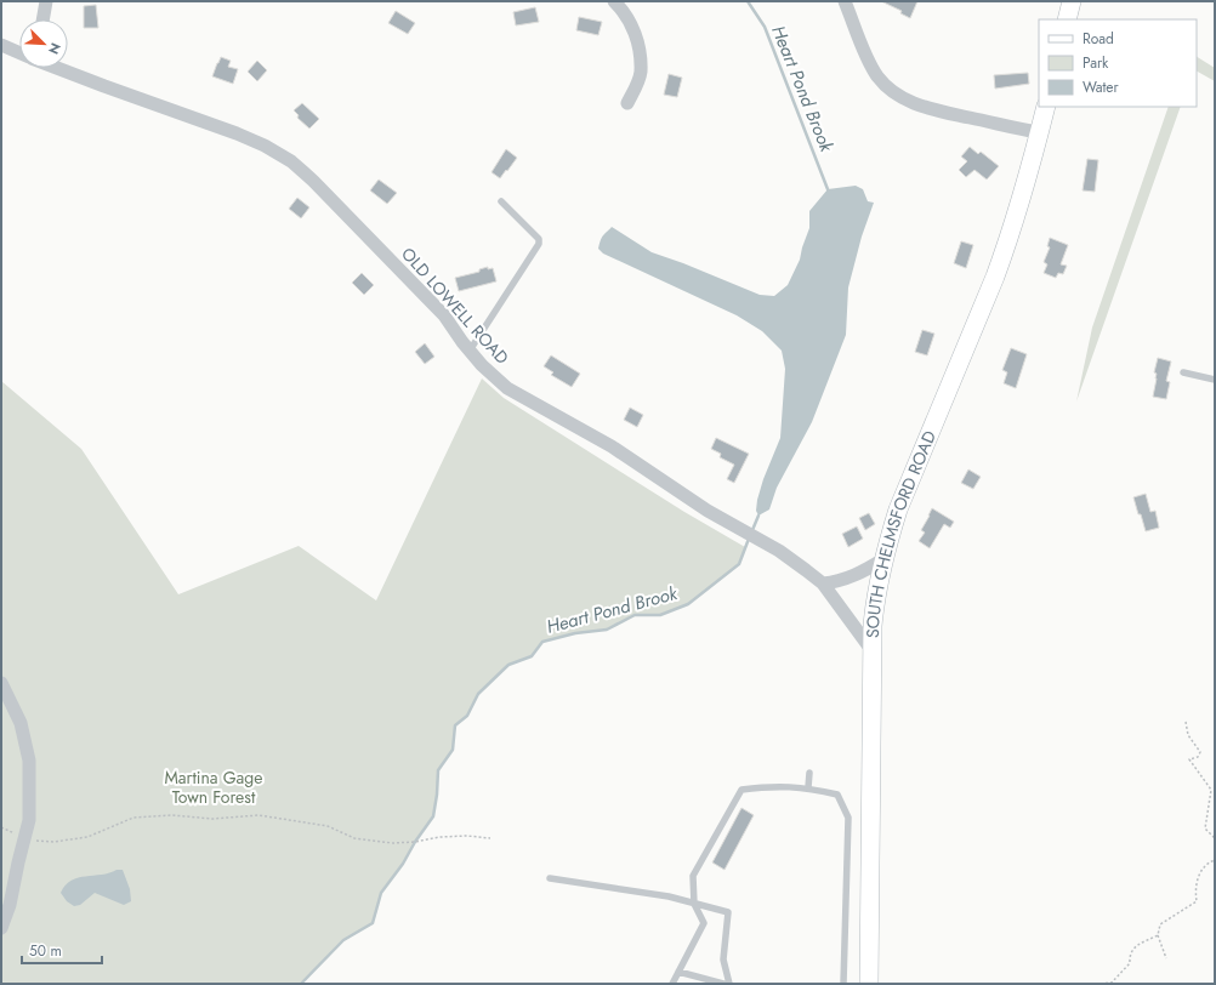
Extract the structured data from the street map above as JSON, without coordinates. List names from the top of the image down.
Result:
{
  "streets": {
    "main road": ["SOUTH CHELMSFORD ROAD"],
    "street": ["OLD LOWELL ROAD"]
  },
  "crossings": [
    ["OLD LOWELL ROAD", "SOUTH CHELMSFORD ROAD"]
  ],
  "water": ["Heart Pond Brook"],
  "parks": ["Martina Gage Town Forest"],
  "legend": ["Road", "Park", "Water"],
  "scale_bar": "50 m",
  "north": "bottom right"
}
